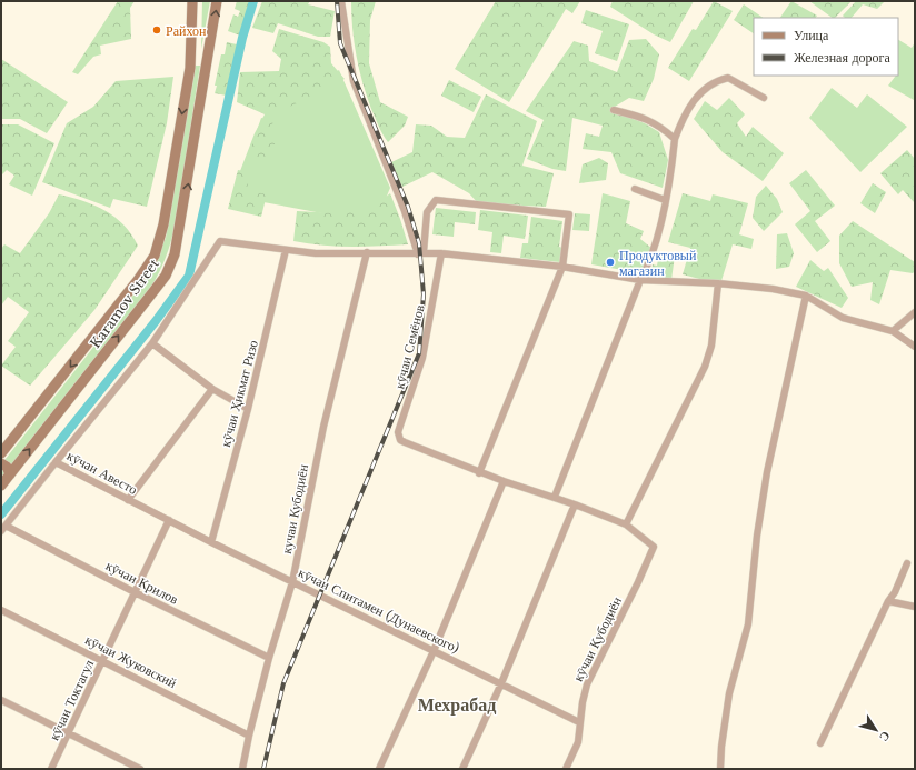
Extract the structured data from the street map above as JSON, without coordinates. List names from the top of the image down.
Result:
{
  "streets": {
    "main road": ["Karamov Street"],
    "street": [
      "кӯчаи Семёнов",
      "кӯчаи Ҳикмат Ризо",
      "кӯчаи Авесто",
      "кучаи Кубодиён",
      "кӯчаи Крилов",
      "кӯчаи Спитамен (Дунаевского)",
      "кӯчаи Қубодиён",
      "кӯчаи Жуковский",
      "кӯчаи Токтагул"
    ]
  },
  "crossings": [
    ["кӯчаи Ҳикмат Ризо", "кӯчаи Спитамен (Дунаевского)"],
    ["кӯчаи Авесто", "кӯчаи Крилов"],
    ["кӯчаи Авесто", "кӯчаи Спитамен (Дунаевского)"],
    ["кӯчаи Авесто", "кӯчаи Токтагул"],
    ["кучаи Кубодиён", "кӯчаи Крилов"],
    ["кучаи Кубодиён", "кӯчаи Спитамен (Дунаевского)"],
    ["кучаи Кубодиён", "кӯчаи Жуковский"],
    ["кӯчаи Крилов", "кӯчаи Токтагул"],
    ["кӯчаи Спитамен (Дунаевского)", "кӯчаи Қубодиён"],
    ["кӯчаи Спитамен (Дунаевского)", "кӯчаи Токтагул"],
    ["кӯчаи Жуковский", "кӯчаи Токтагул"]
  ],
  "districts": ["Мехрабад"],
  "places": ["Райхон", "Продуктовый магазин"],
  "legend": ["Улица", "Железная дорога"],
  "north": "bottom right"
}
